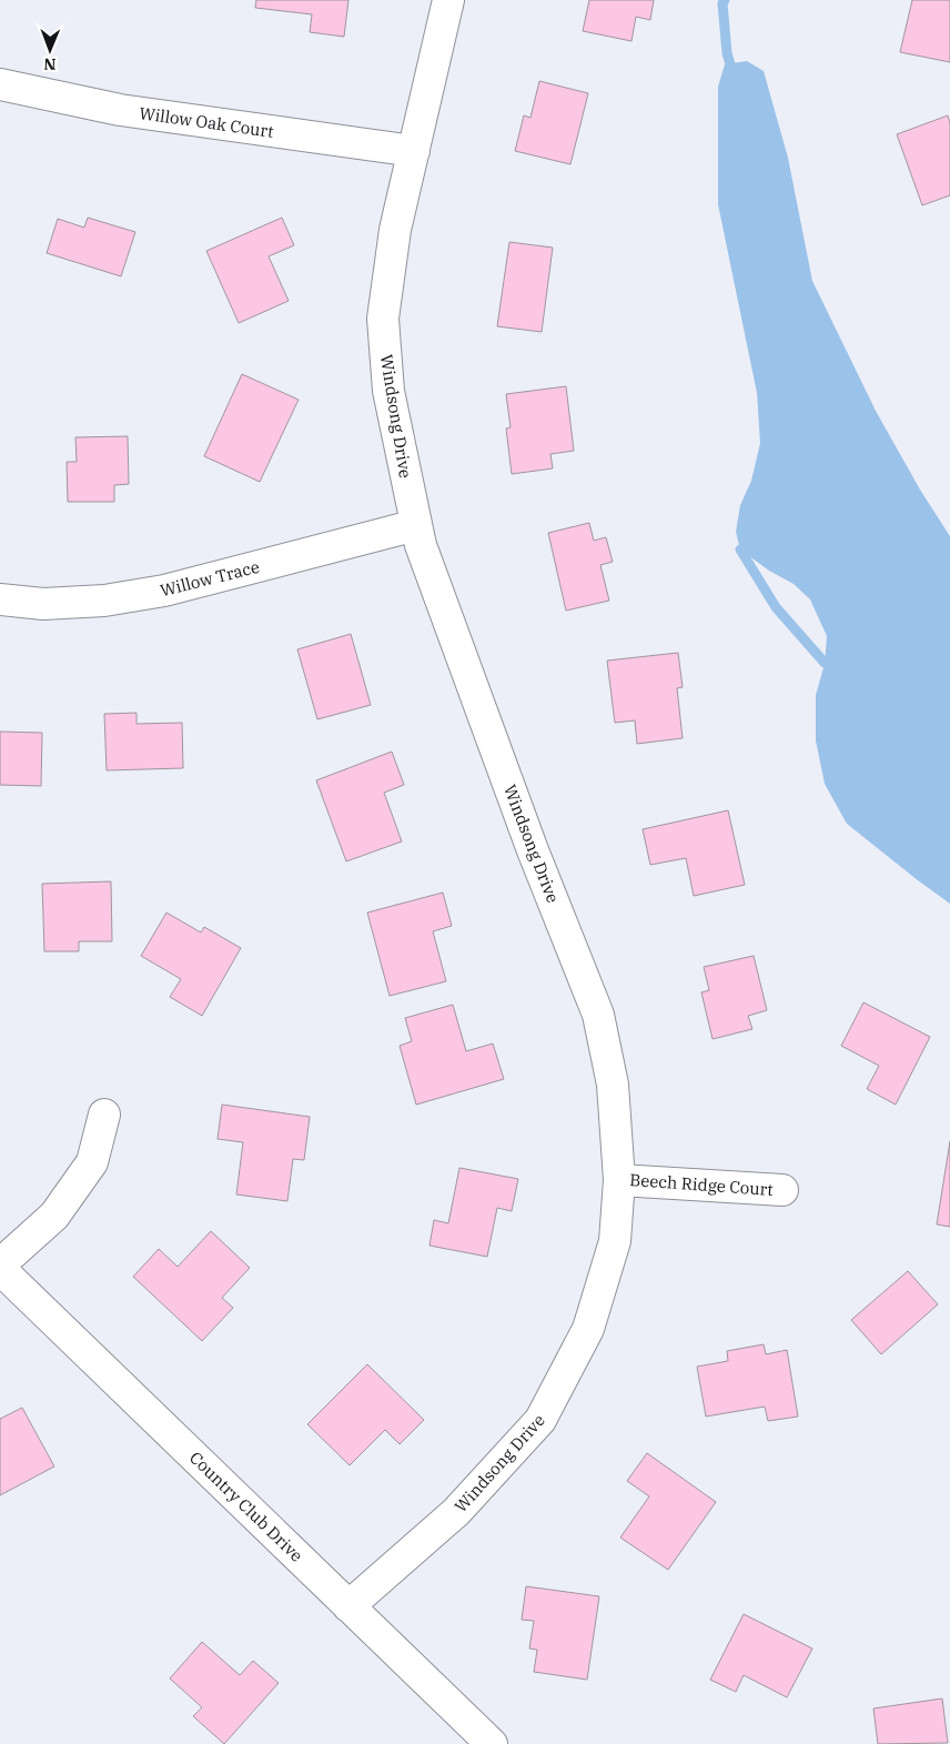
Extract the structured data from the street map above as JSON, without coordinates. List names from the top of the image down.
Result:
{
  "streets": {
    "street": [
      "Willow Oak Court",
      "Windsong Drive",
      "Willow Trace",
      "Beech Ridge Court",
      "Country Club Drive"
    ]
  },
  "crossings": [
    ["Willow Oak Court", "Windsong Drive"],
    ["Windsong Drive", "Willow Trace"],
    ["Windsong Drive", "Beech Ridge Court"],
    ["Windsong Drive", "Country Club Drive"]
  ],
  "north": "bottom"
}
